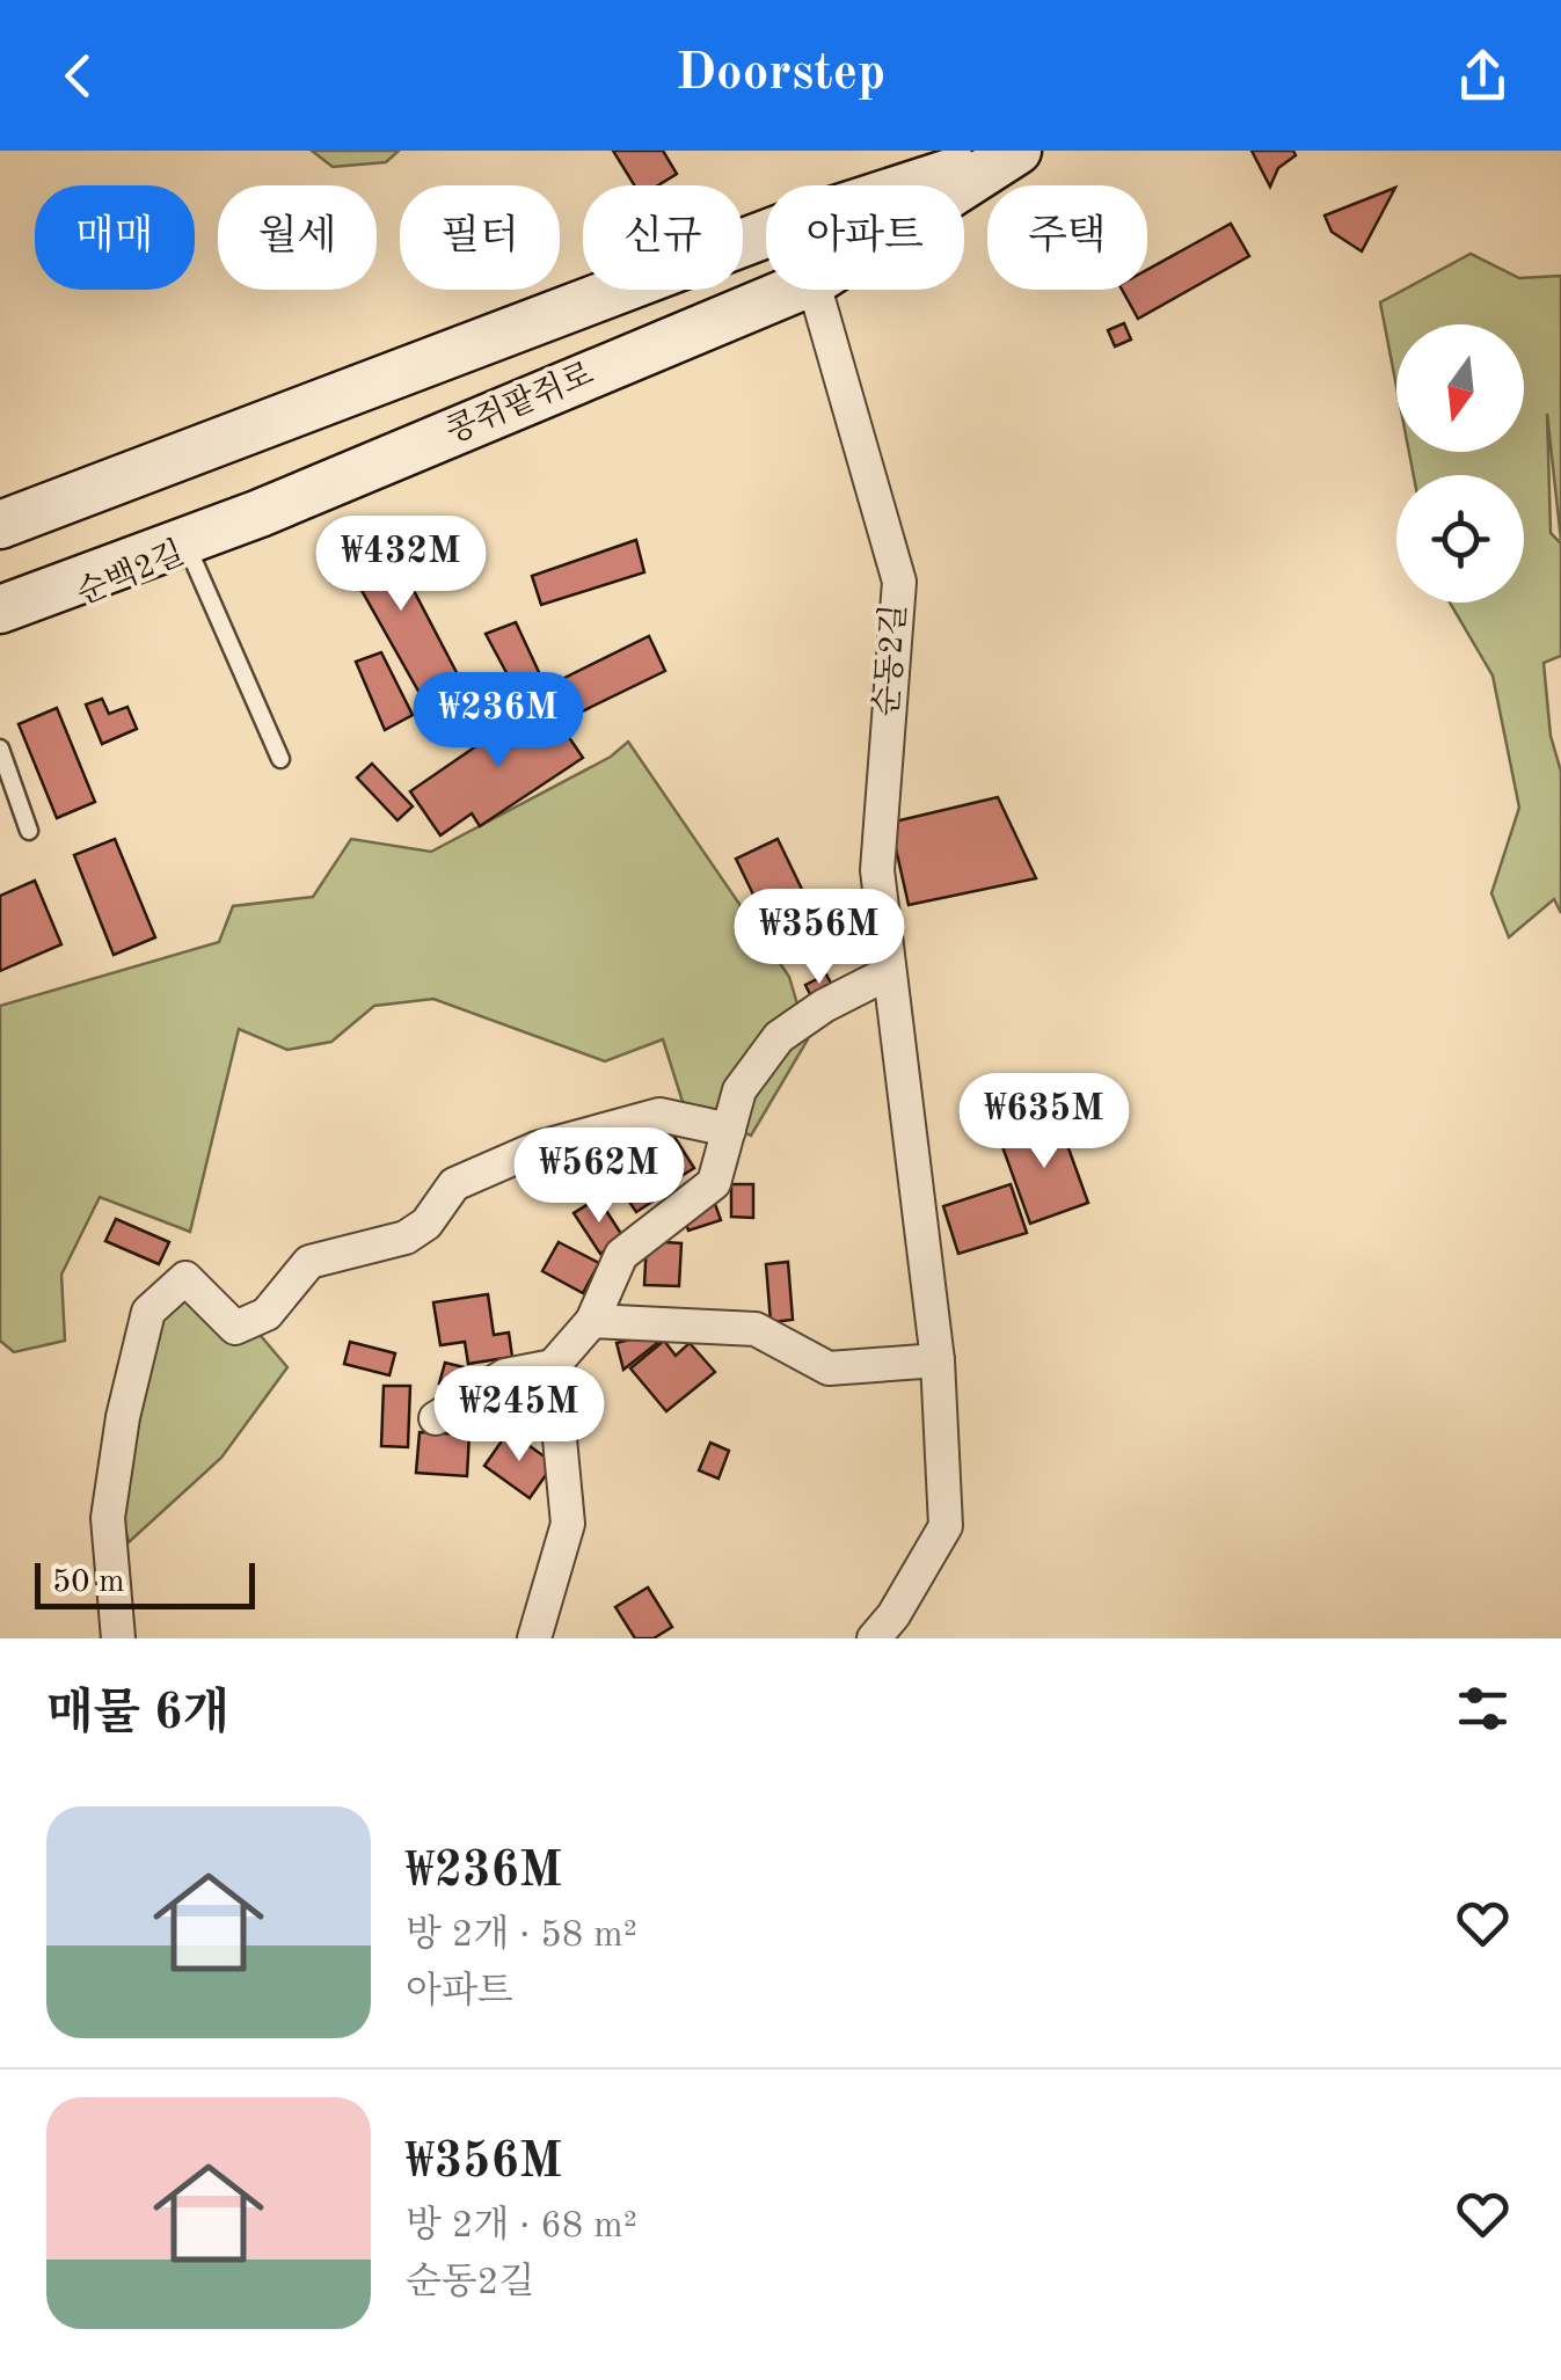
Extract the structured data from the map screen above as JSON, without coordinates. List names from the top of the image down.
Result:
{
  "streets": {
    "main road": ["콩쥐팥쥐로"],
    "street": ["순백2길", "순동2길"]
  },
  "crossings": [
    ["콩쥐팥쥐로", "순백2길"]
  ],
  "scale_bar": "50 m",
  "north": "bottom",
  "page": {
    "header": "Doorstep",
    "chip": [
      "매매",
      "월세",
      "필터",
      "신규",
      "아파트",
      "주택"
    ],
    "price": [
      "₩432M",
      "₩236M",
      "₩356M",
      "₩635M",
      "₩562M",
      "₩245M"
    ],
    "scale": "50 m",
    "heading": "매물 6개",
    "list": [
      {
        "name": "₩236M",
        "note": "방 2개 · 58 m² · 아파트"
      },
      {
        "name": "₩356M",
        "note": "방 2개 · 68 m² · 순동2길"
      }
    ]
  }
}
